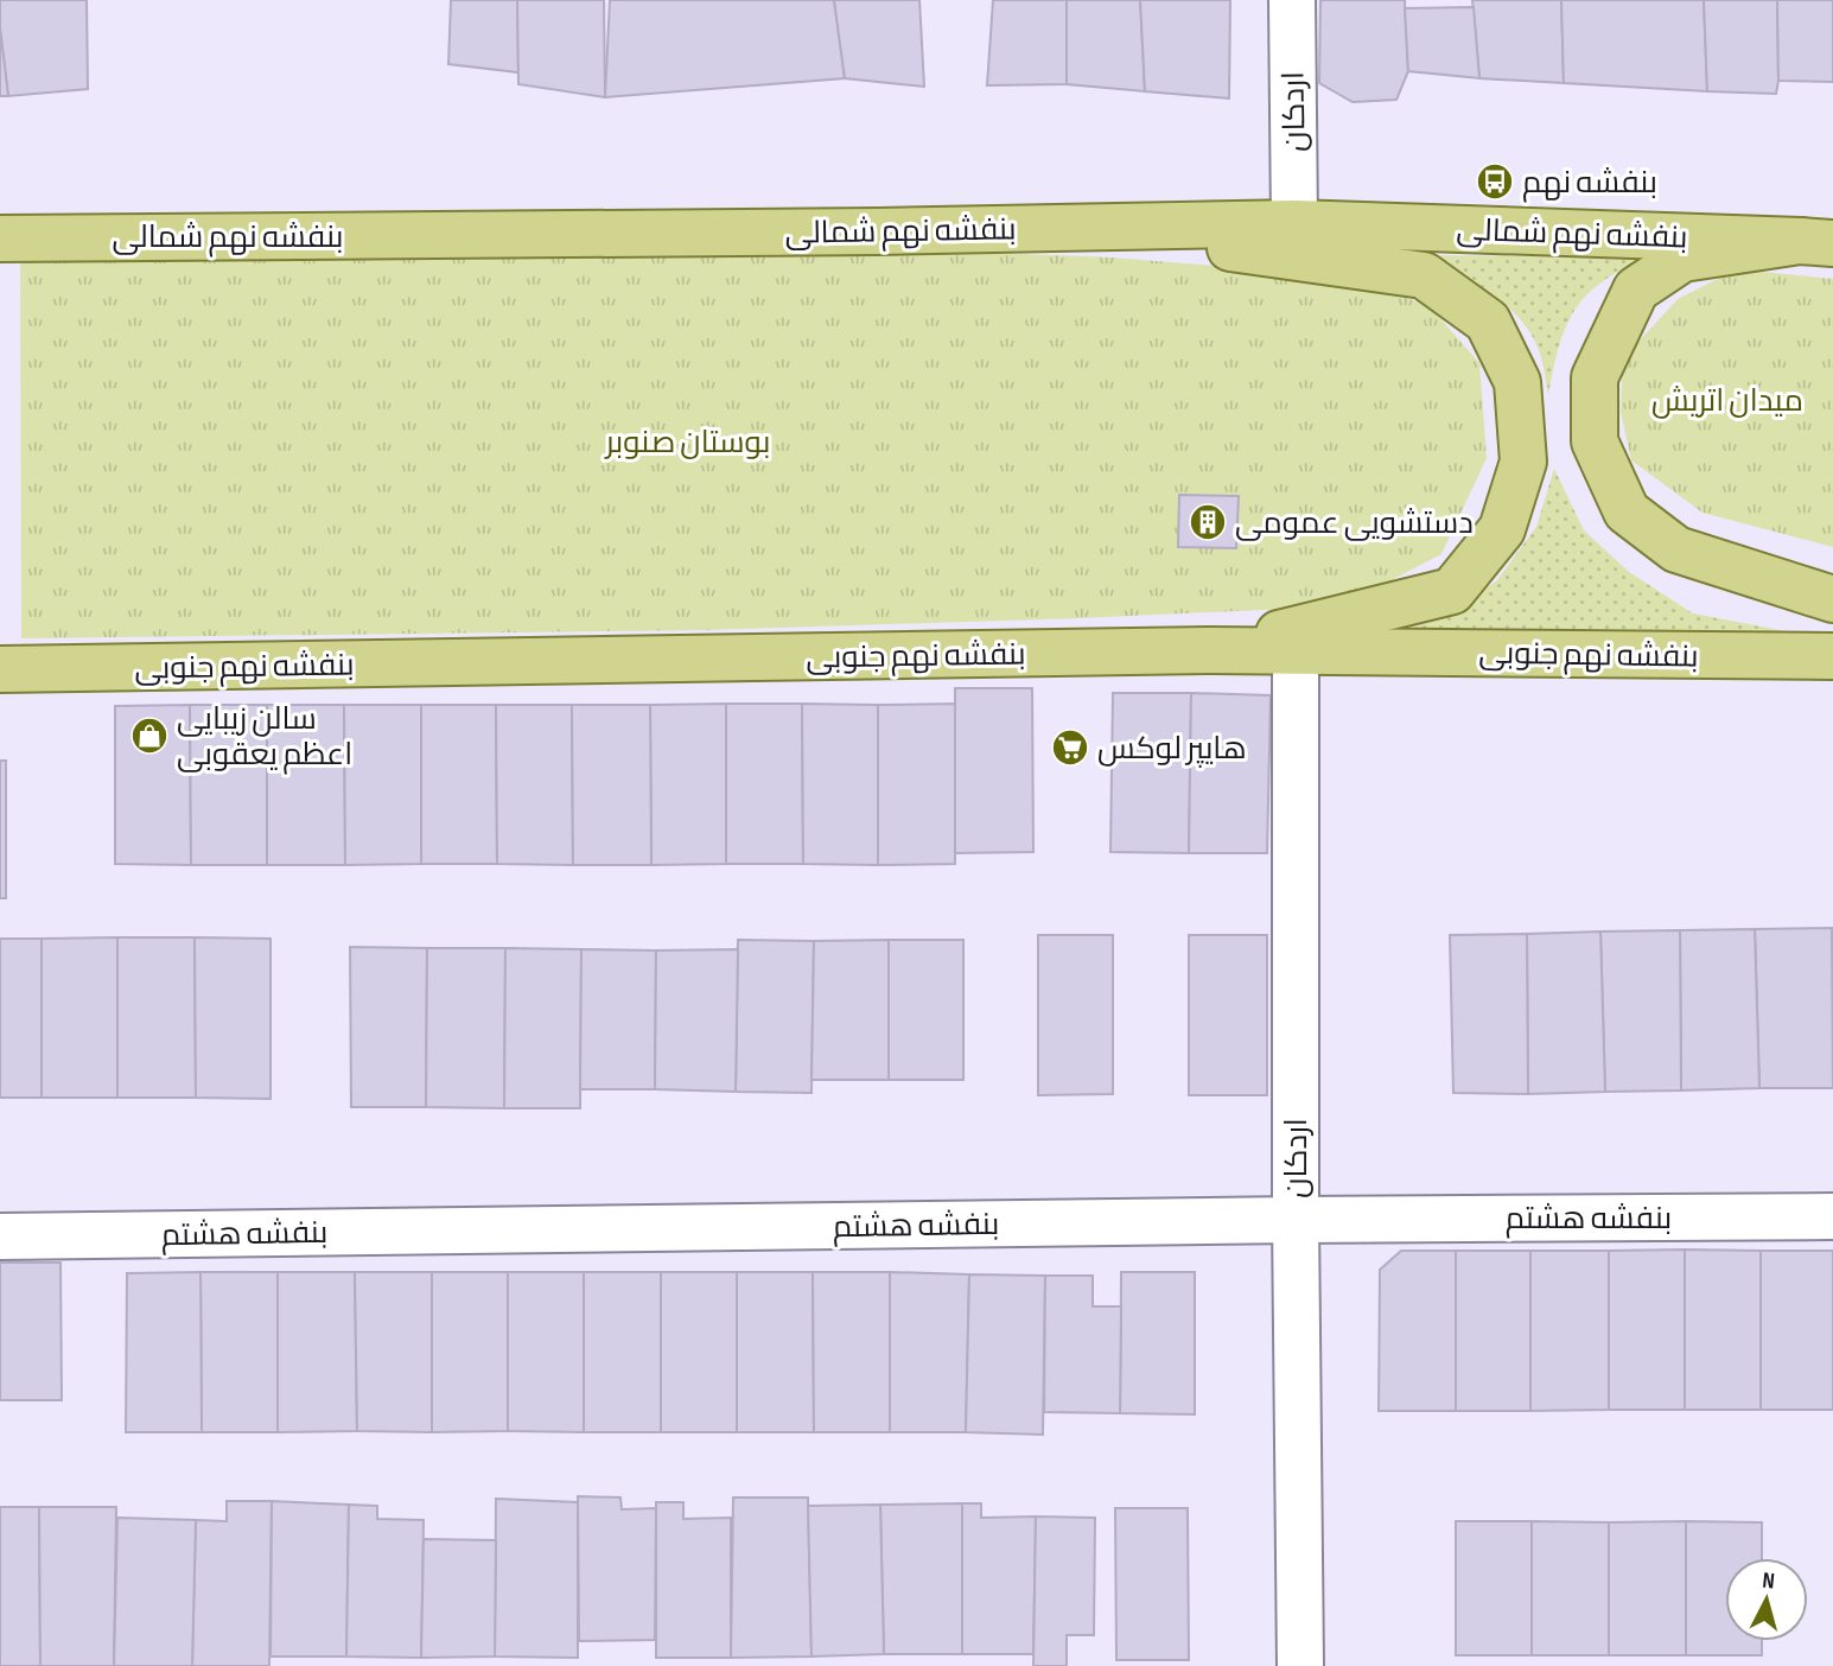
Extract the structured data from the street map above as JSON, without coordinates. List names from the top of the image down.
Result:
{
  "streets": {
    "main road": ["بنفشه نهم شمالی", "بنفشه نهم جنوبی"],
    "street": ["اردکان", "بنفشه هشتم"]
  },
  "crossings": [
    ["اردکان", "بنفشه نهم شمالی"],
    ["اردکان", "بنفشه نهم جنوبی"],
    ["اردکان", "بنفشه هشتم"]
  ],
  "parks": ["میدان اتریش", "بوستان صنوبر"],
  "places": {
    "bus stop": ["بنفشه نهم"],
    "building": ["دستشویی عمومی"],
    "shop": ["سالن زیبایی اعظم یعقوبی"],
    "supermarket": ["هایپر لوکس"]
  },
  "north": "top"
}
